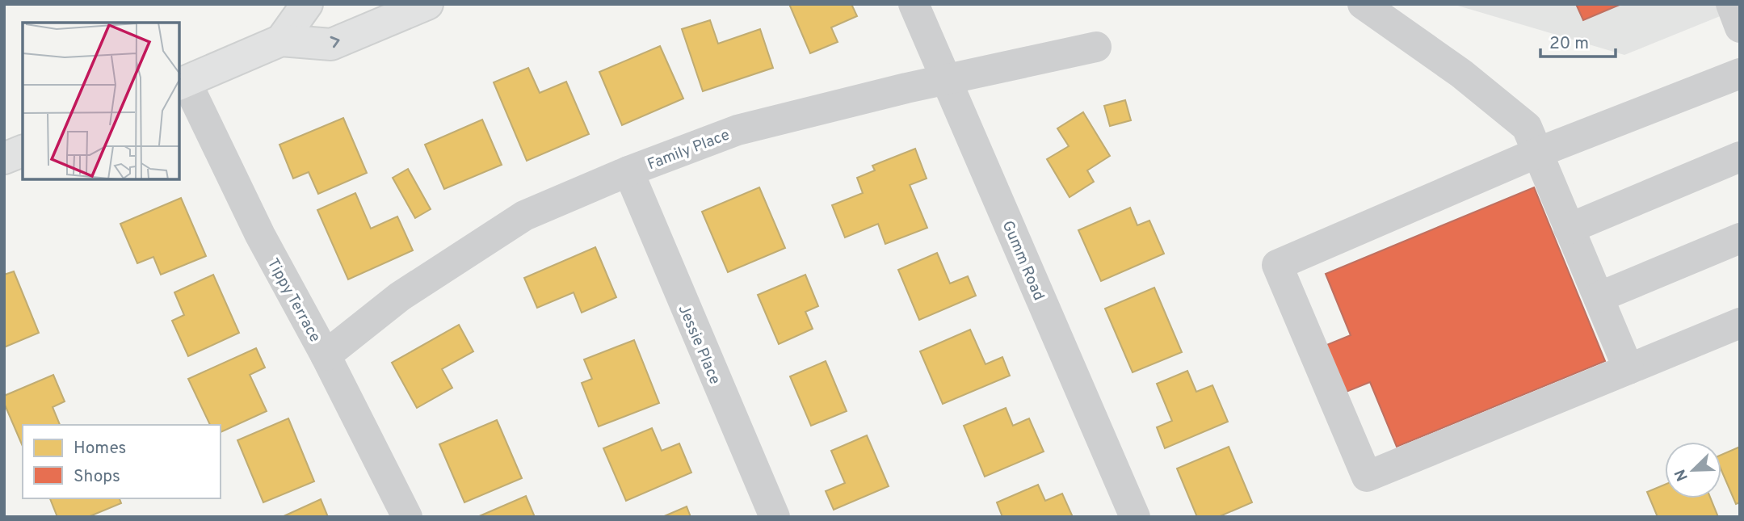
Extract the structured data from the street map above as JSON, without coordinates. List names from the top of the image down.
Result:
{
  "streets": {
    "street": [
      "Family Place",
      "Gumm Road",
      "Tippy Terrace",
      "Jessie Place"
    ]
  },
  "crossings": [
    ["Family Place", "Gumm Road"],
    ["Family Place", "Tippy Terrace"],
    ["Family Place", "Jessie Place"]
  ],
  "legend": ["Homes", "Shops"],
  "scale_bar": "20 m",
  "north": "bottom left"
}
